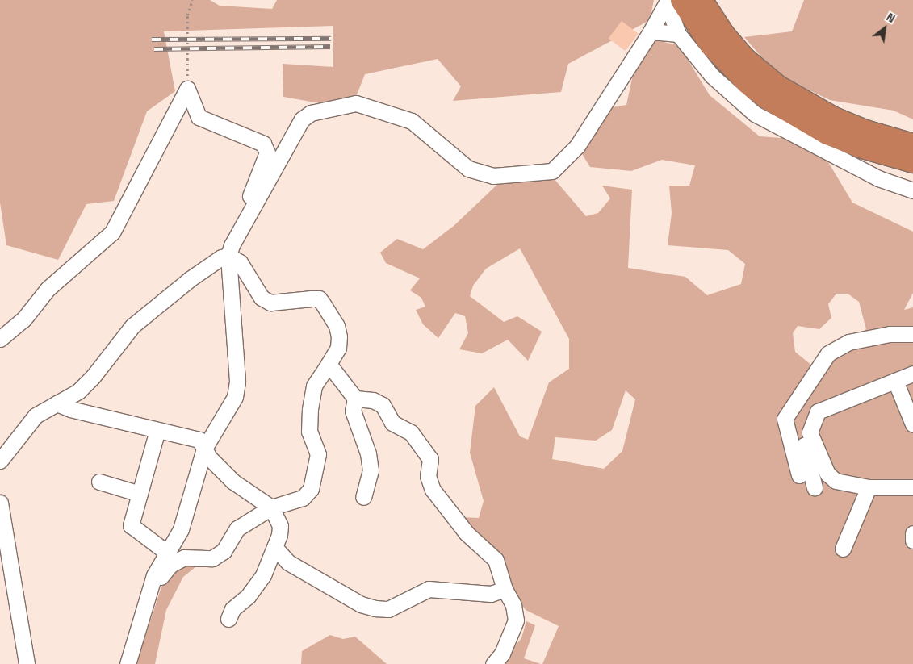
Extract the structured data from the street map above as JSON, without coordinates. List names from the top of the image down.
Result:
{
  "north": "top right"
}
